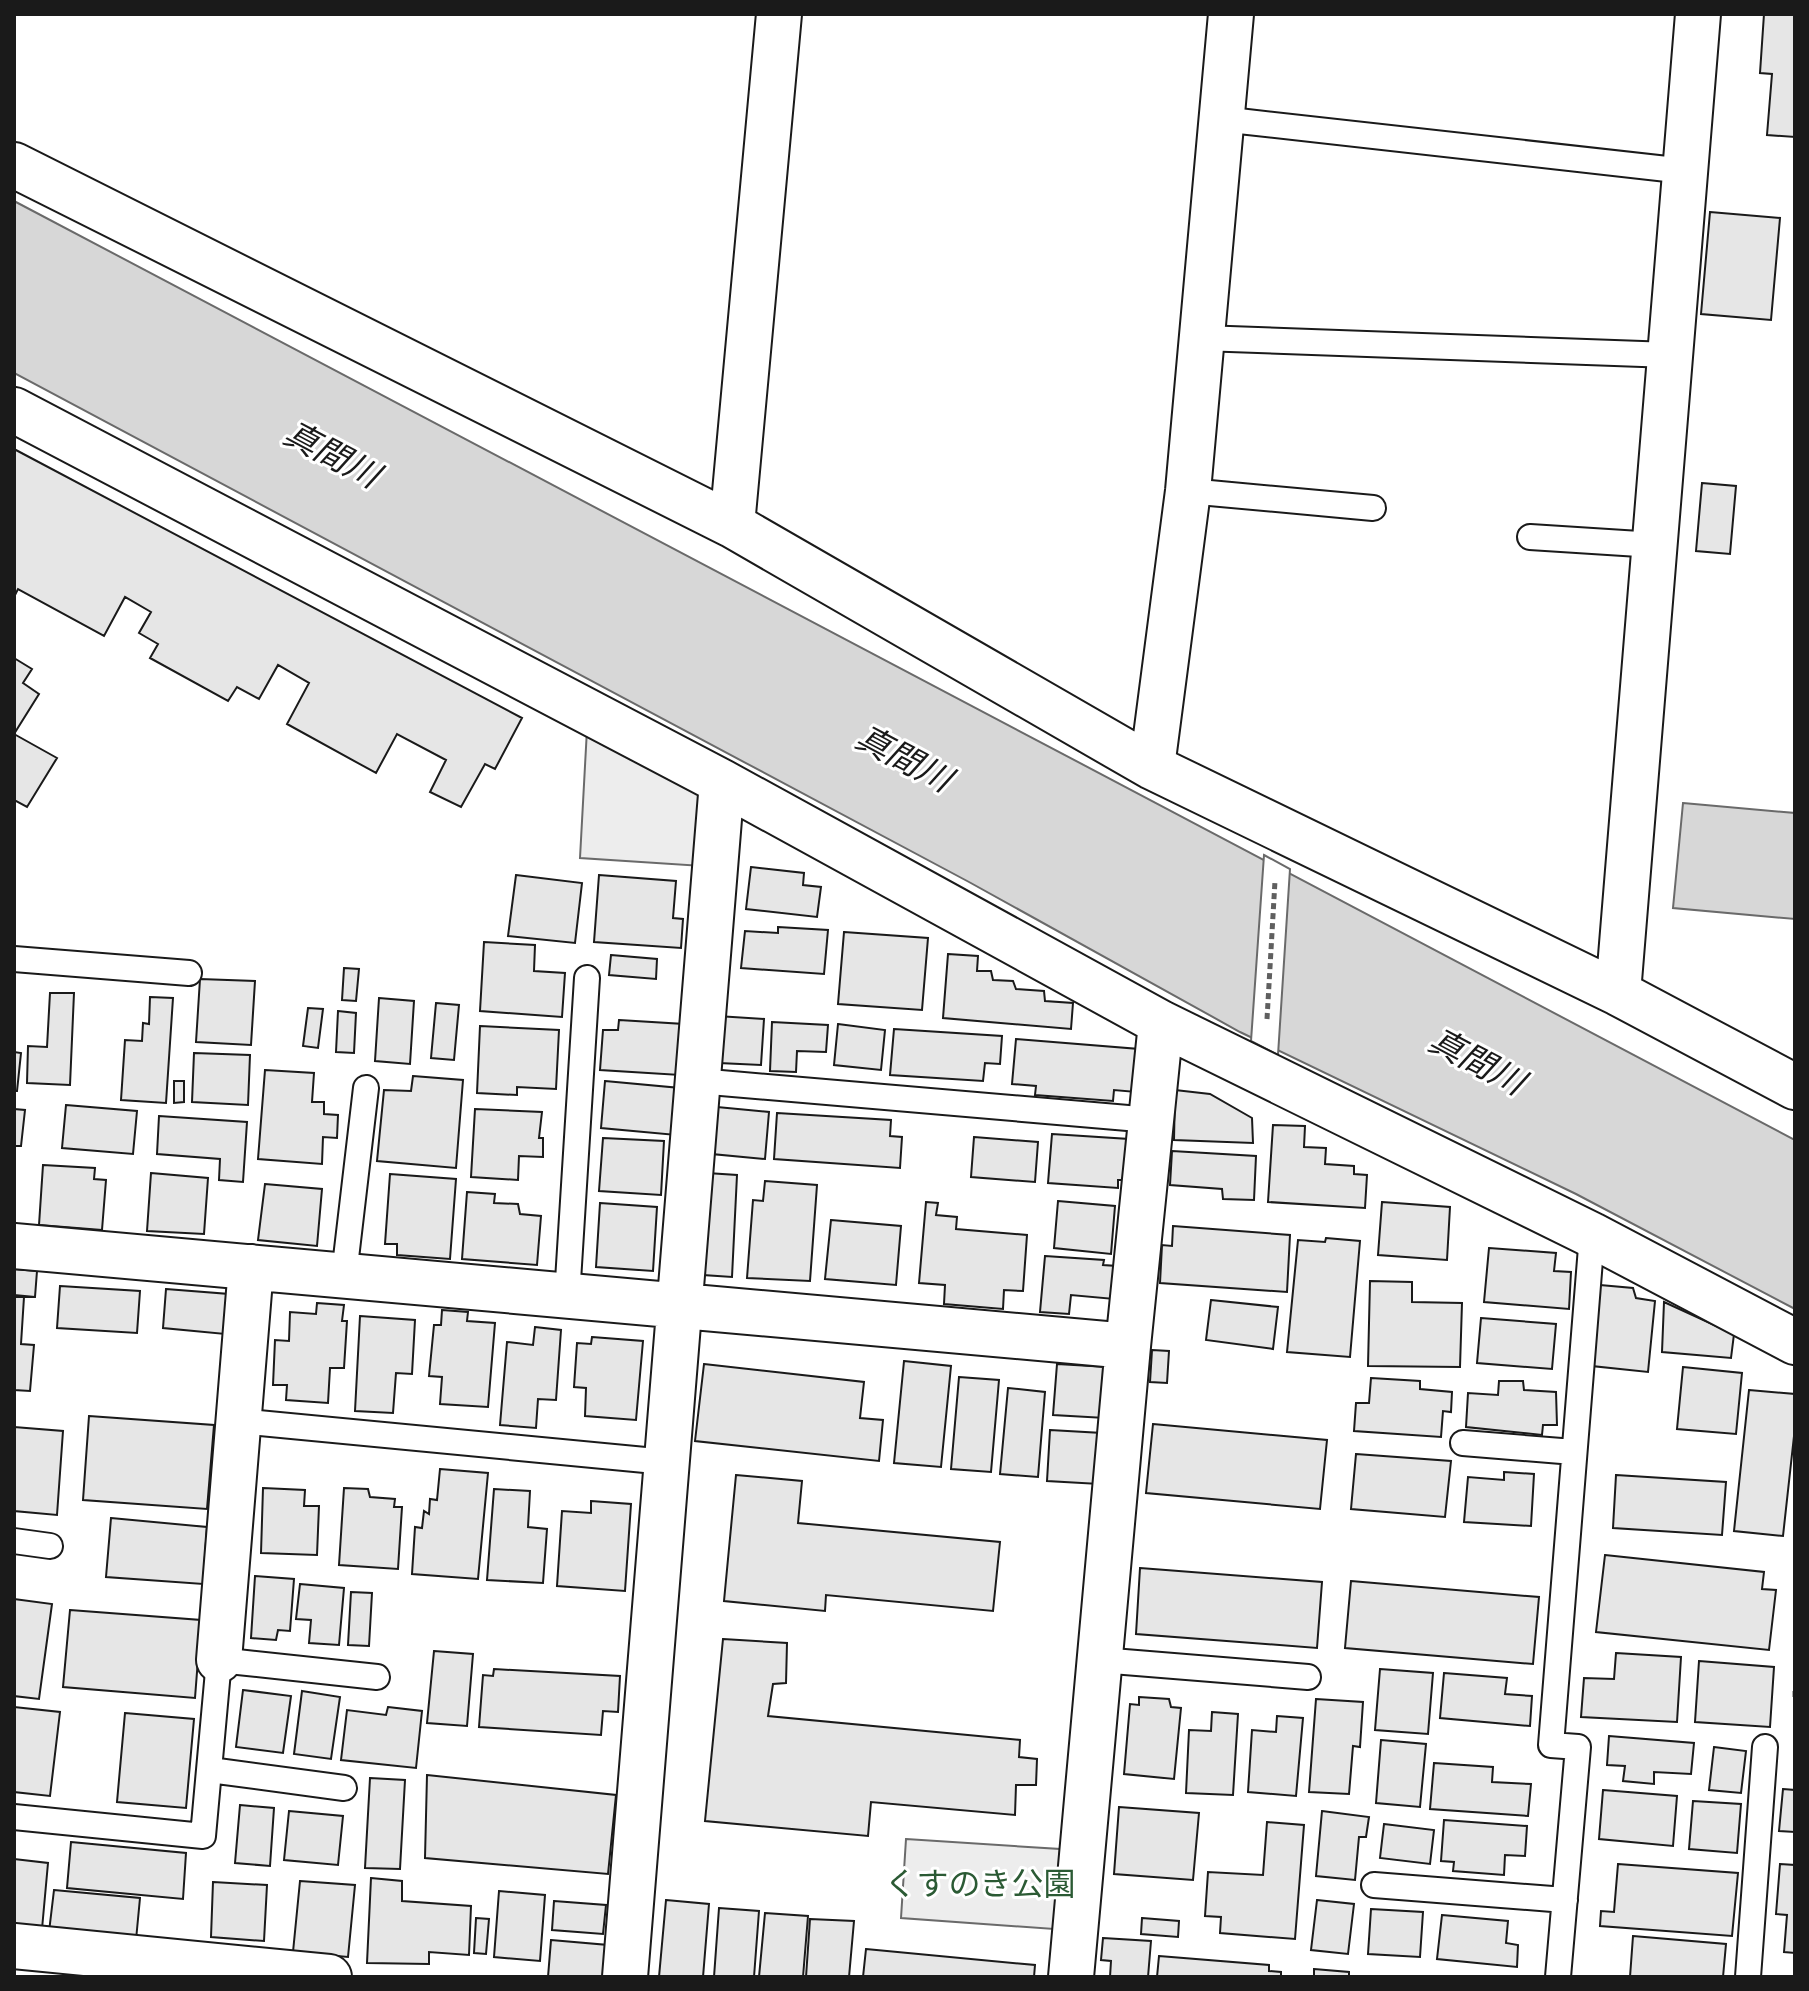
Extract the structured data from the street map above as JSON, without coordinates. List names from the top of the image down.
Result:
{
  "water": ["真間川"],
  "parks": ["くすのき公園"]
}
